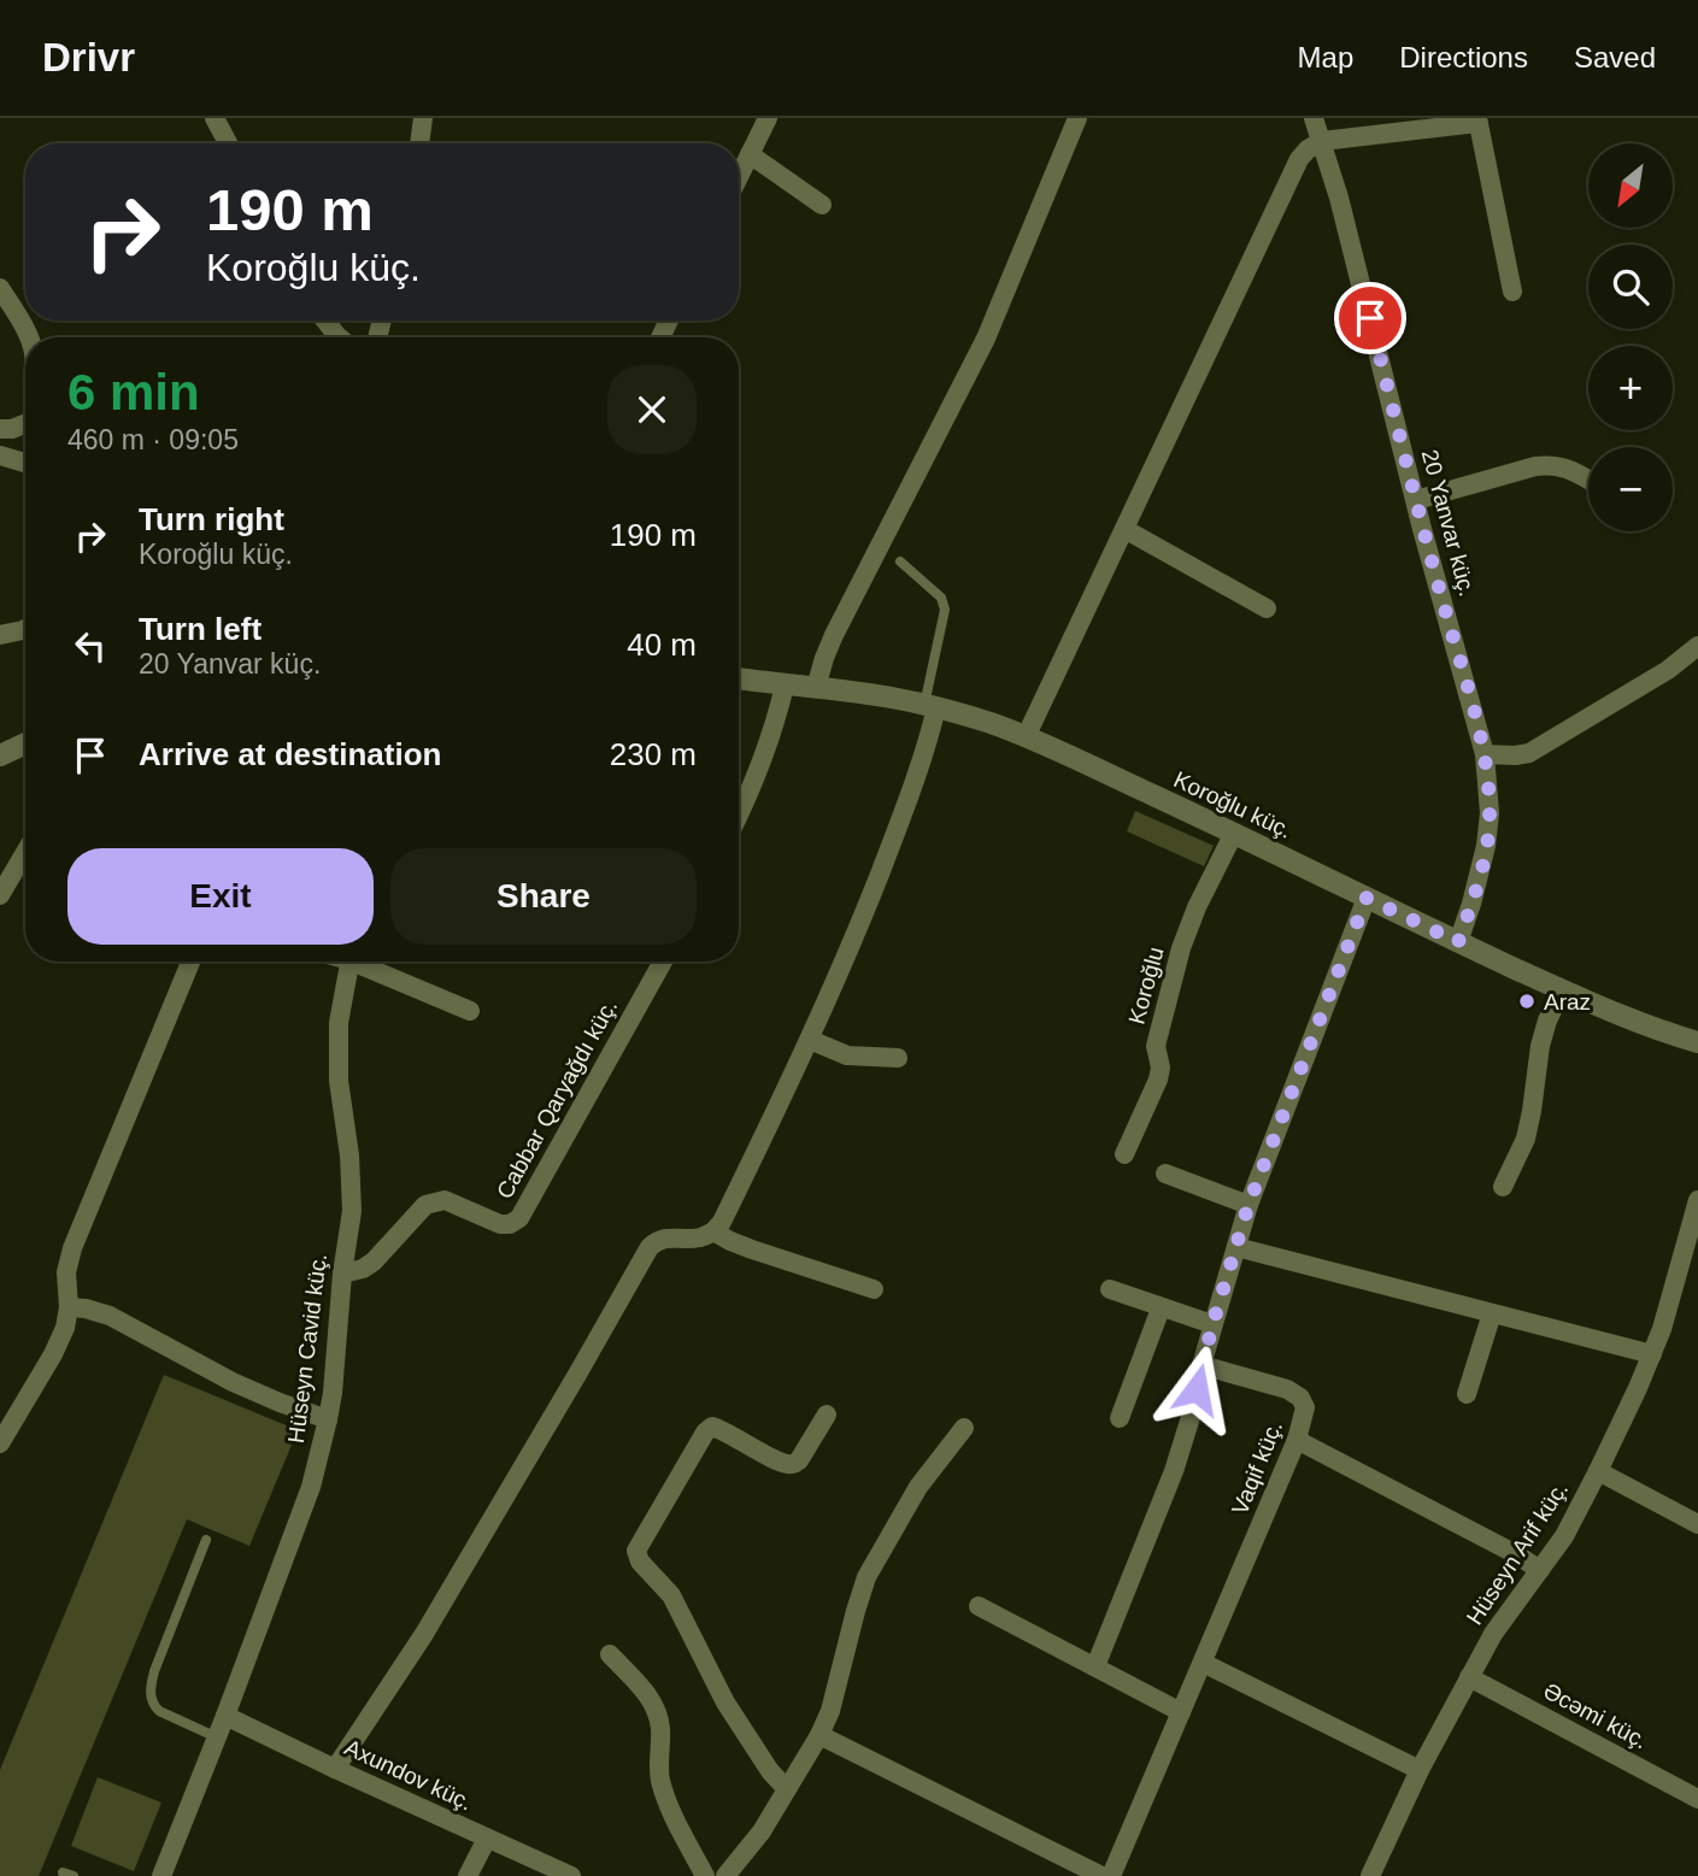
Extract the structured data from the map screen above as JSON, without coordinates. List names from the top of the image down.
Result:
{
  "streets": {
    "street": [
      "20 Yanvar küç.",
      "Koroğlu küç.",
      "Koroğlu",
      "Cabbar Qaryağdı küç.",
      "Hüseyn Cavid küç.",
      "Vaqif küç.",
      "Hüseyn Arif küç.",
      "Əcəmi küç.",
      "Axundov küç."
    ]
  },
  "crossings": [
    ["20 Yanvar küç.", "Koroğlu küç."],
    ["Koroğlu küç.", "Koroğlu"],
    ["Cabbar Qaryağdı küç.", "Hüseyn Cavid küç."],
    ["Hüseyn Cavid küç.", "Axundov küç."],
    ["Hüseyn Arif küç.", "Əcəmi küç."]
  ],
  "places": ["Araz"],
  "north": "bottom left",
  "page": {
    "header": "Drivr",
    "nav": ["Map", "Directions", "Saved"],
    "map_buttons": ["+", "−"],
    "turn": ["190 m", "Koroğlu küç."],
    "heading": ["6 min", "460 m · 09:05"],
    "list": [
      {
        "name": "Turn right",
        "note": "Koroğlu küç.",
        "value": "190 m"
      },
      {
        "name": "Turn left",
        "note": "20 Yanvar küç.",
        "value": "40 m"
      },
      {
        "name": "Arrive at destination",
        "value": "230 m"
      }
    ],
    "buttons": ["Exit", "Share"]
  }
}
